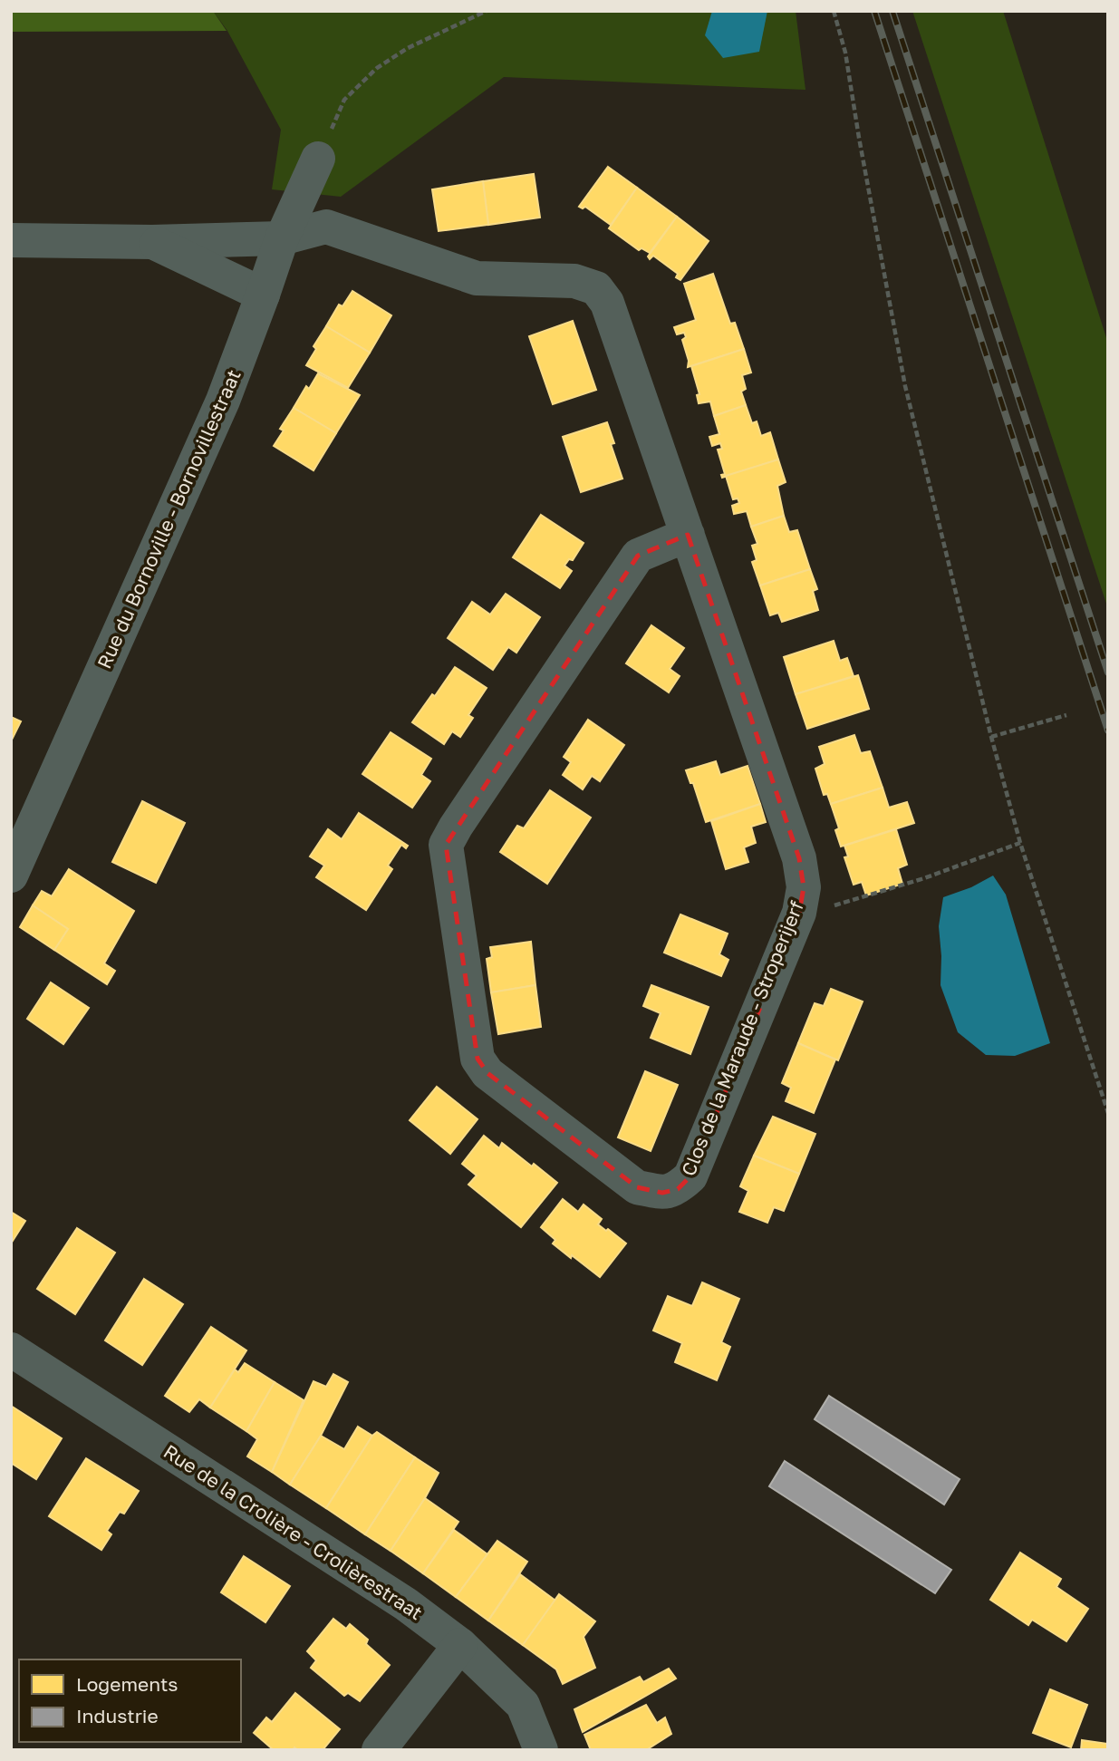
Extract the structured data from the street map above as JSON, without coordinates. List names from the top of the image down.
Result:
{
  "streets": {
    "street": ["Rue du Bornoville - Bornovillestraat", "Clos de la Maraude - Stroperijerf", "Rue de la Crolière - Crolièrestraat"]
  },
  "crossings": [
    ["Rue du Bornoville - Bornovillestraat", "Clos de la Maraude - Stroperijerf"]
  ],
  "legend": ["Logements", "Industrie"]
}
